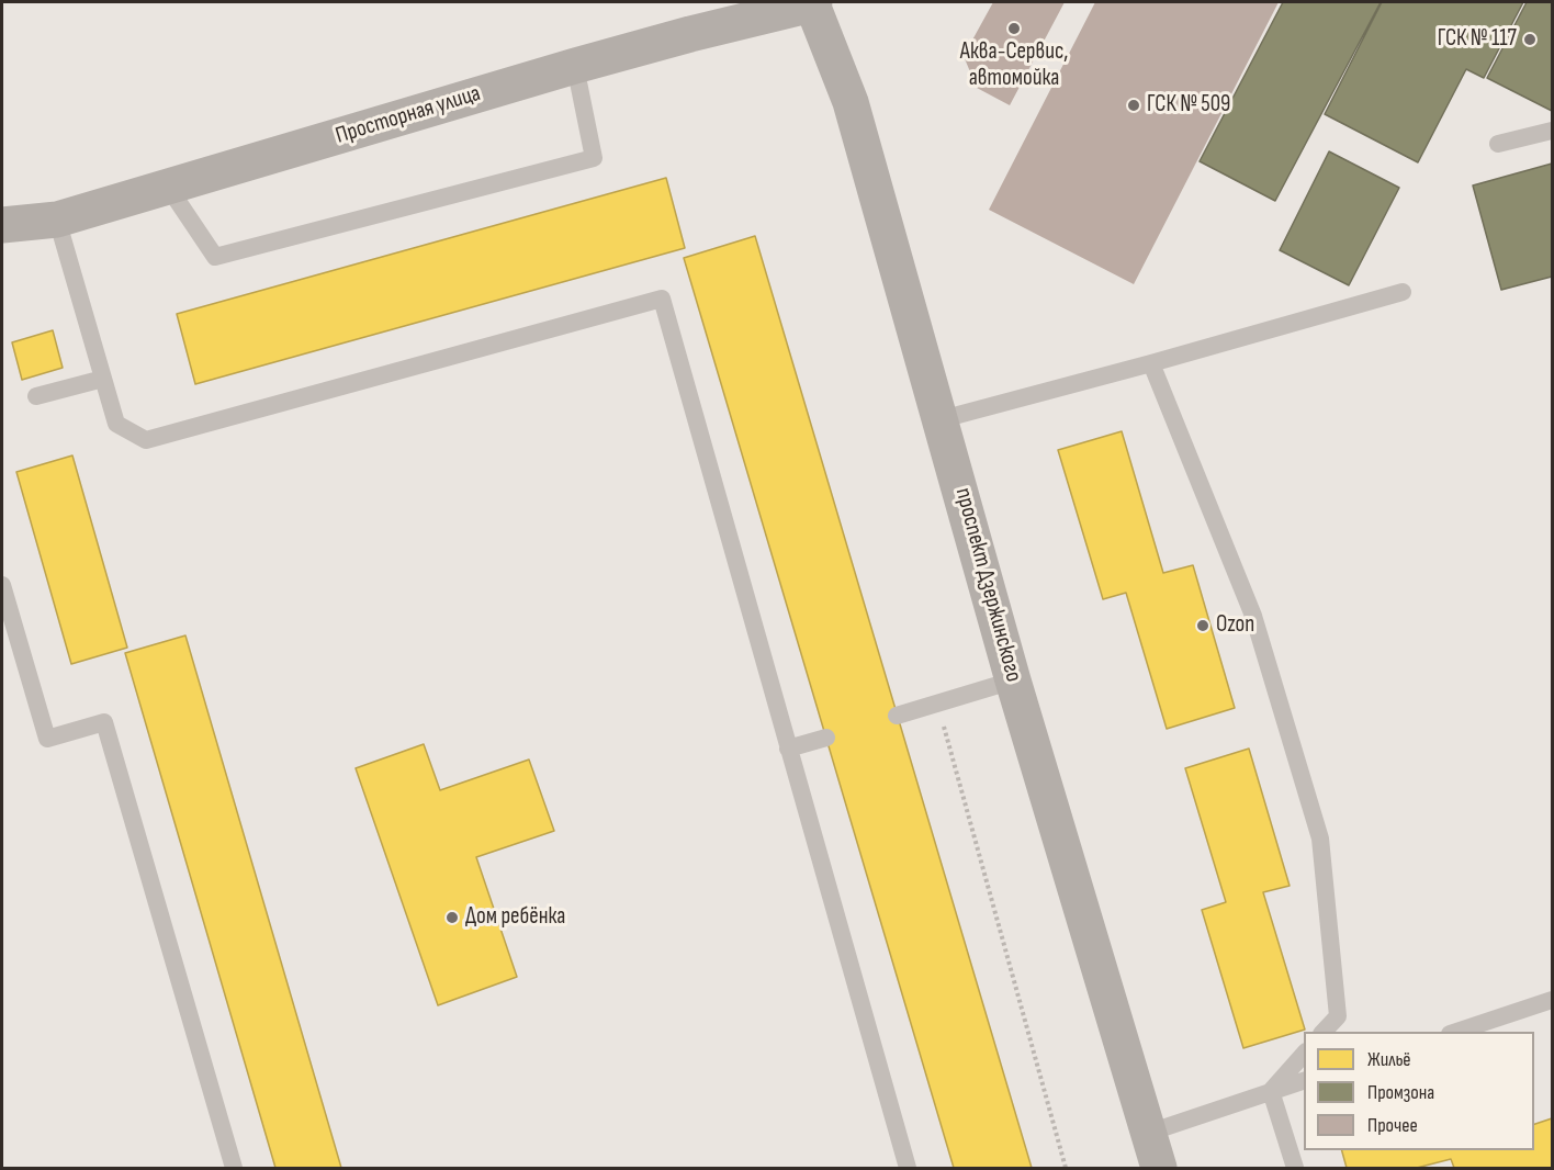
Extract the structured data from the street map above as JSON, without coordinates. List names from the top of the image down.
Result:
{
  "streets": {
    "street": ["Просторная улица", "проспект Дзержинского"]
  },
  "crossings": [
    ["Просторная улица", "проспект Дзержинского"]
  ],
  "places": [
    "Аква-Сервис, автомойка",
    "ГСК № 117",
    "ГСК № 509",
    "Ozon",
    "Дом ребёнка"
  ],
  "legend": ["Жильё", "Промзона", "Прочее"]
}
